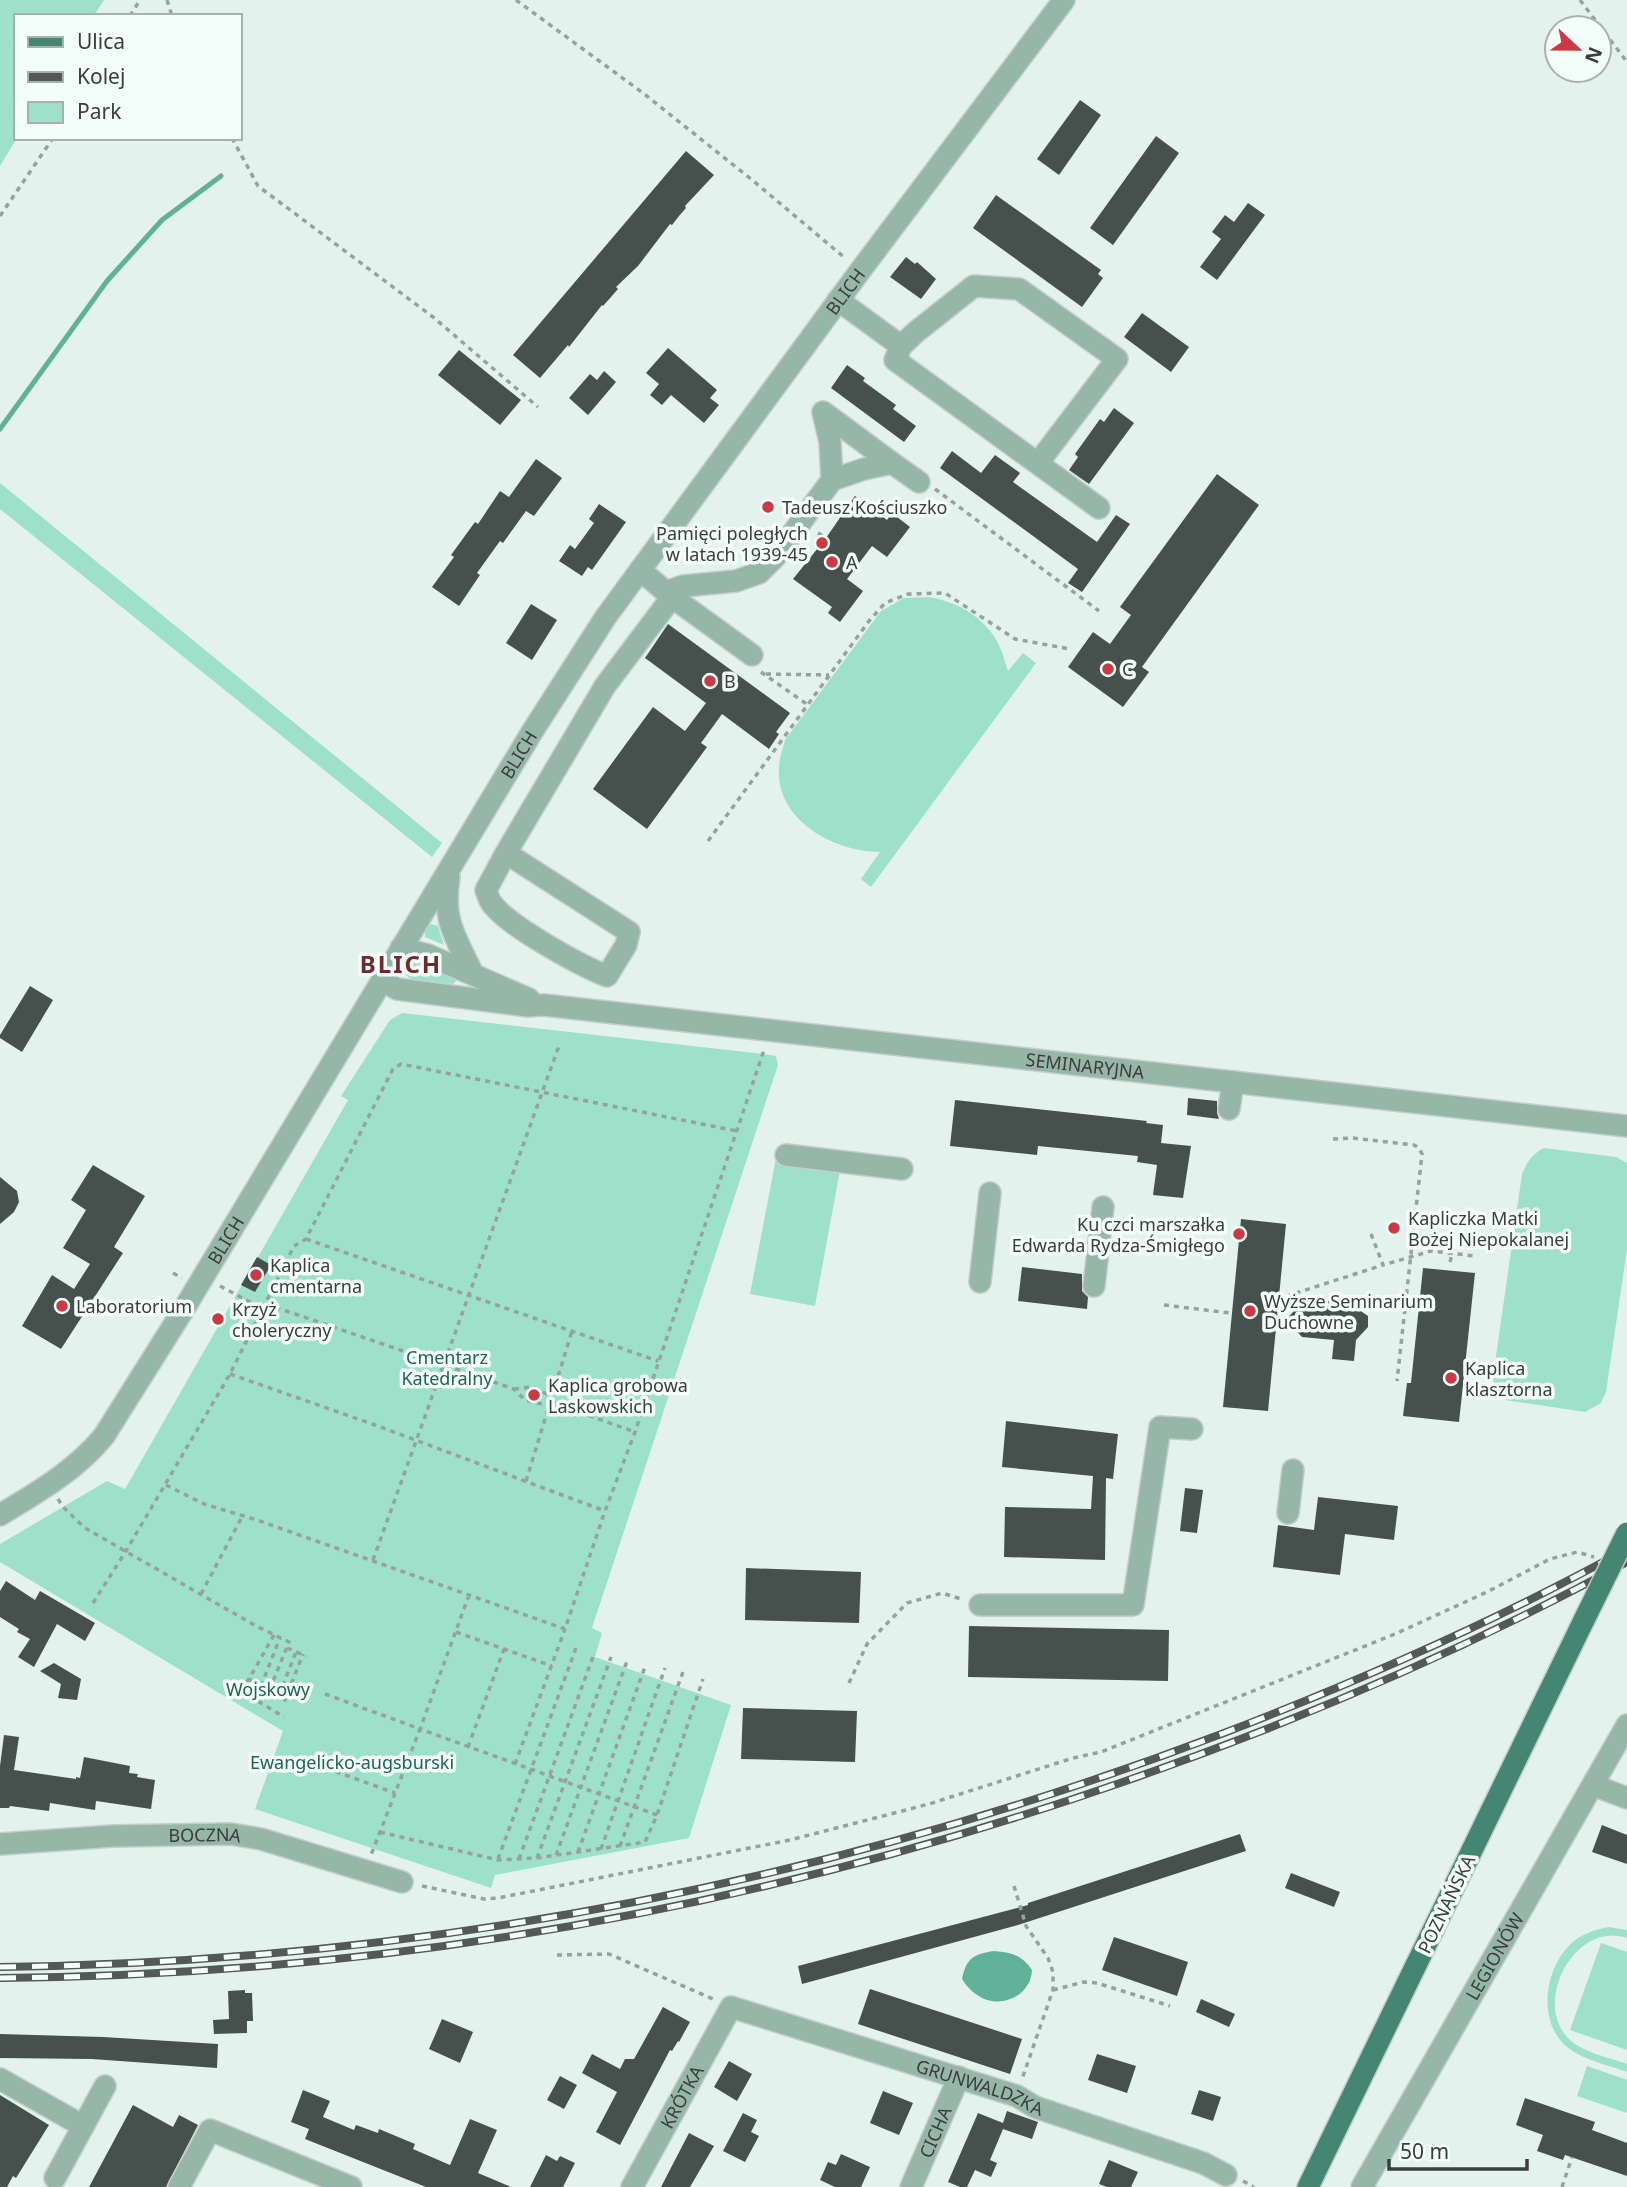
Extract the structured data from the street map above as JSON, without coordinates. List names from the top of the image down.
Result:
{
  "streets": {
    "main road": ["POZNAŃSKA"],
    "street": [
      "BLICH",
      "SEMINARYJNA",
      "BOCZNA",
      "LEGIONÓW",
      "GRUNWALDZKA",
      "KRÓTKA",
      "CICHA"
    ]
  },
  "crossings": [
    ["BLICH", "SEMINARYJNA"],
    ["GRUNWALDZKA", "KRÓTKA"],
    ["GRUNWALDZKA", "CICHA"]
  ],
  "districts": ["BLICH"],
  "parks": ["Cmentarz Katedralny", "Wojskowy", "Ewangelicko-augsburski"],
  "places": [
    "Tadeusz Kościuszko",
    "Pamięci poległych w latach 1939-45",
    "A",
    "C",
    "B",
    "Kapliczka Matki Bożej Niepokalanej",
    "Ku czci marszałka Edwarda Rydza-Śmigłego",
    "Kaplica cmentarna",
    "Laboratorium",
    "Wyższe Seminarium Duchowne",
    "Krzyż choleryczny",
    "Kaplica klasztorna",
    "Kaplica grobowa Laskowskich"
  ],
  "legend": ["Ulica", "Kolej", "Park"],
  "scale_bar": "50 m",
  "north": "right"
}
